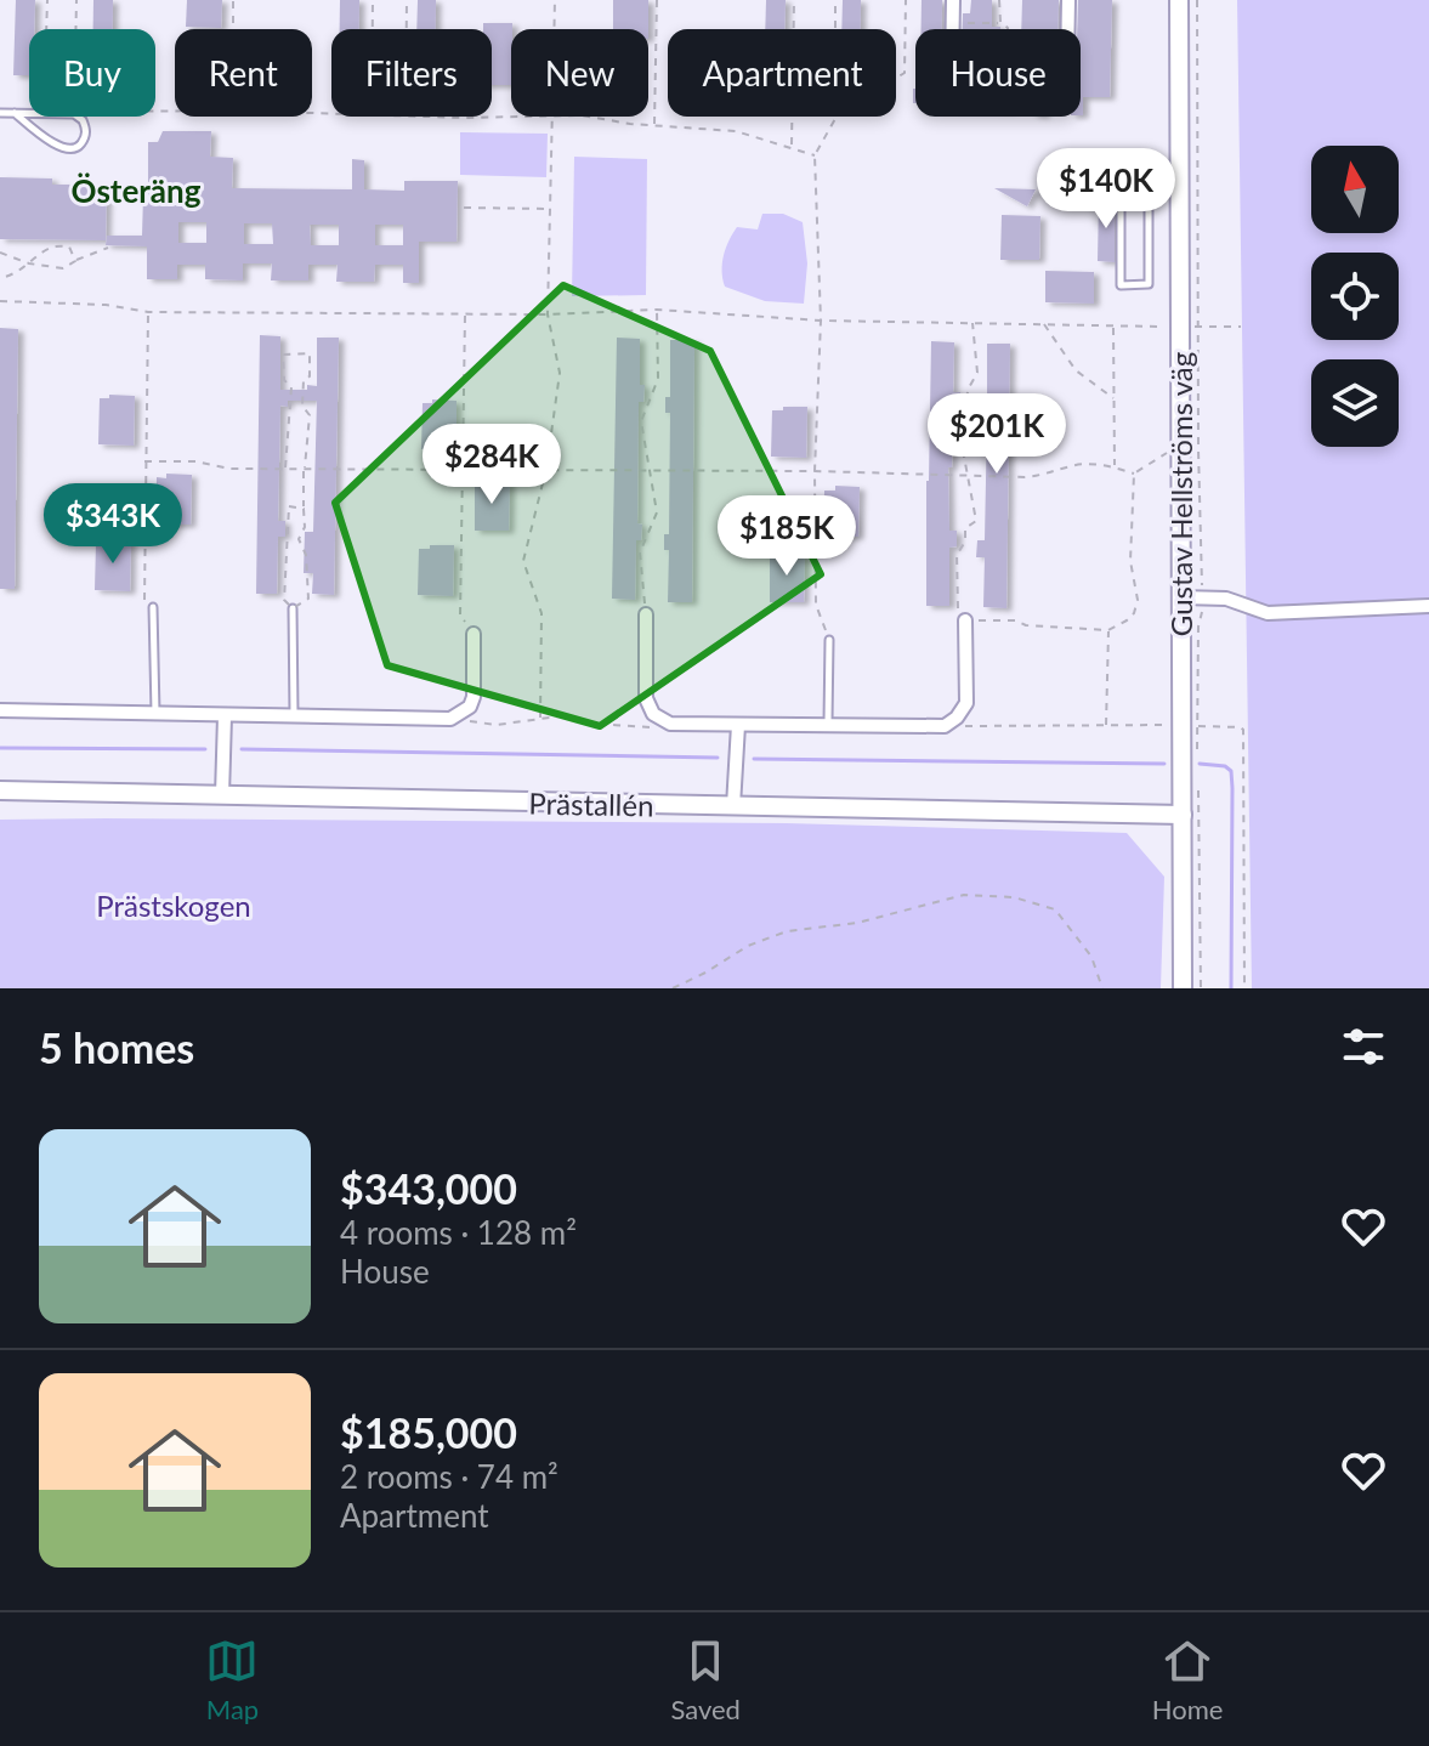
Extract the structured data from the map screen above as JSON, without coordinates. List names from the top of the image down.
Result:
{
  "streets": {
    "street": ["Gustav Hellströms väg", "Prästallén"]
  },
  "crossings": [
    ["Gustav Hellströms väg", "Prästallén"]
  ],
  "districts": ["Österäng"],
  "parks": ["Prästskogen"],
  "north": "top",
  "page": {
    "chip": [
      "Buy",
      "Rent",
      "Filters",
      "New",
      "Apartment",
      "House"
    ],
    "price": [
      "$140K",
      "$201K",
      "$284K",
      "$343K",
      "$185K"
    ],
    "heading": "5 homes",
    "list": [
      {
        "name": "$343,000",
        "note": "4 rooms · 128 m² · House"
      },
      {
        "name": "$185,000",
        "note": "2 rooms · 74 m² · Apartment"
      }
    ],
    "tabs": ["Map", "Saved", "Home"]
  }
}
